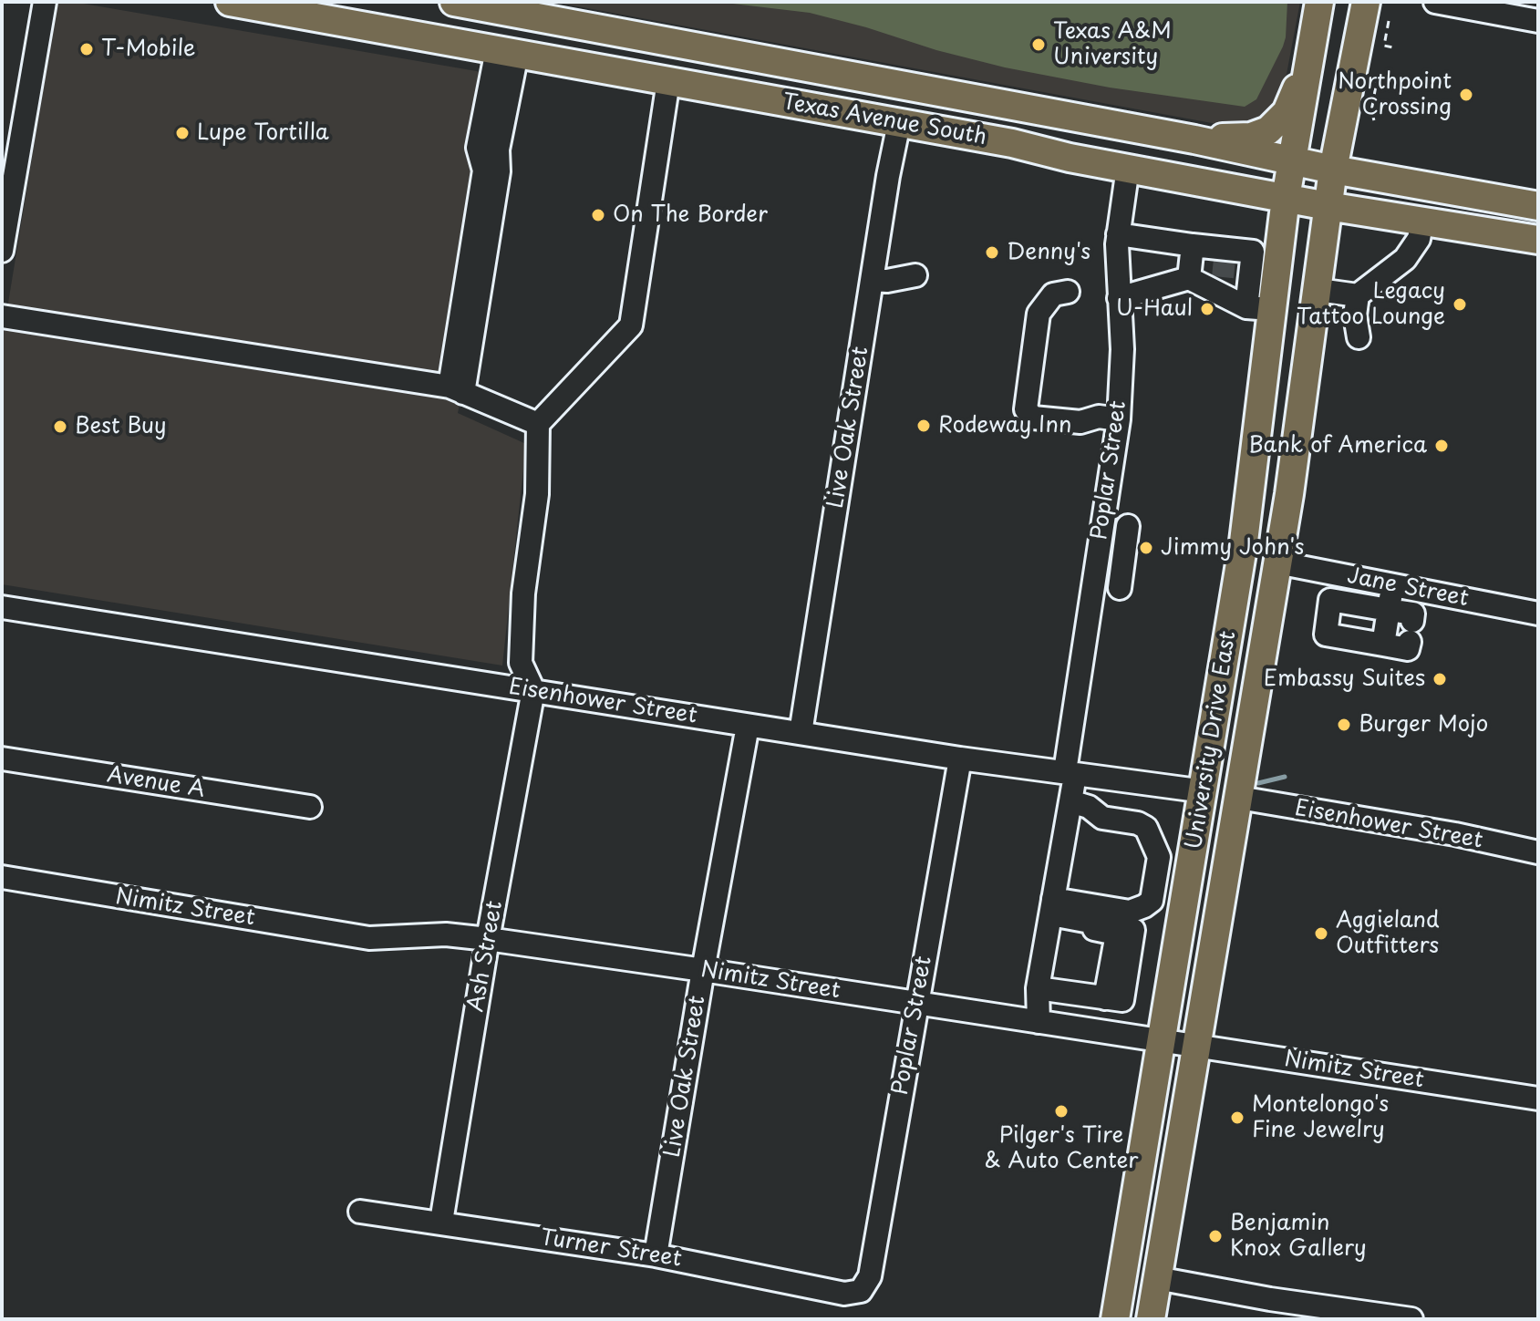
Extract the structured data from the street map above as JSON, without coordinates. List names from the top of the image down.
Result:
{
  "streets": {
    "main road": ["Texas Avenue South", "University Drive East"],
    "street": [
      "Live Oak Street",
      "Poplar Street",
      "Jane Street",
      "Eisenhower Street",
      "Avenue A",
      "Nimitz Street",
      "Ash Street",
      "Turner Street"
    ]
  },
  "crossings": [
    ["Texas Avenue South", "Live Oak Street"],
    ["Texas Avenue South", "Poplar Street"],
    ["Texas Avenue South", "University Drive East"],
    ["Live Oak Street", "Eisenhower Street"],
    ["Live Oak Street", "Nimitz Street"],
    ["Live Oak Street", "Turner Street"],
    ["Poplar Street", "Eisenhower Street"],
    ["Poplar Street", "Nimitz Street"],
    ["Poplar Street", "Turner Street"],
    ["Jane Street", "University Drive East"],
    ["Eisenhower Street", "University Drive East"],
    ["Eisenhower Street", "Ash Street"],
    ["University Drive East", "Nimitz Street"],
    ["Nimitz Street", "Ash Street"],
    ["Ash Street", "Turner Street"]
  ],
  "places": [
    "Texas A&M University",
    "T-Mobile",
    "Northpoint Crossing",
    "Lupe Tortilla",
    "On The Border",
    "Denny's",
    "Legacy Tattoo Lounge",
    "U-Haul",
    "Rodeway Inn",
    "Best Buy",
    "Bank of America",
    "Jimmy John's",
    "Embassy Suites",
    "Burger Mojo",
    "Aggieland Outfitters",
    "Pilger's Tire & Auto Center",
    "Montelongo's Fine Jewelry",
    "Benjamin Knox Gallery"
  ]
}
